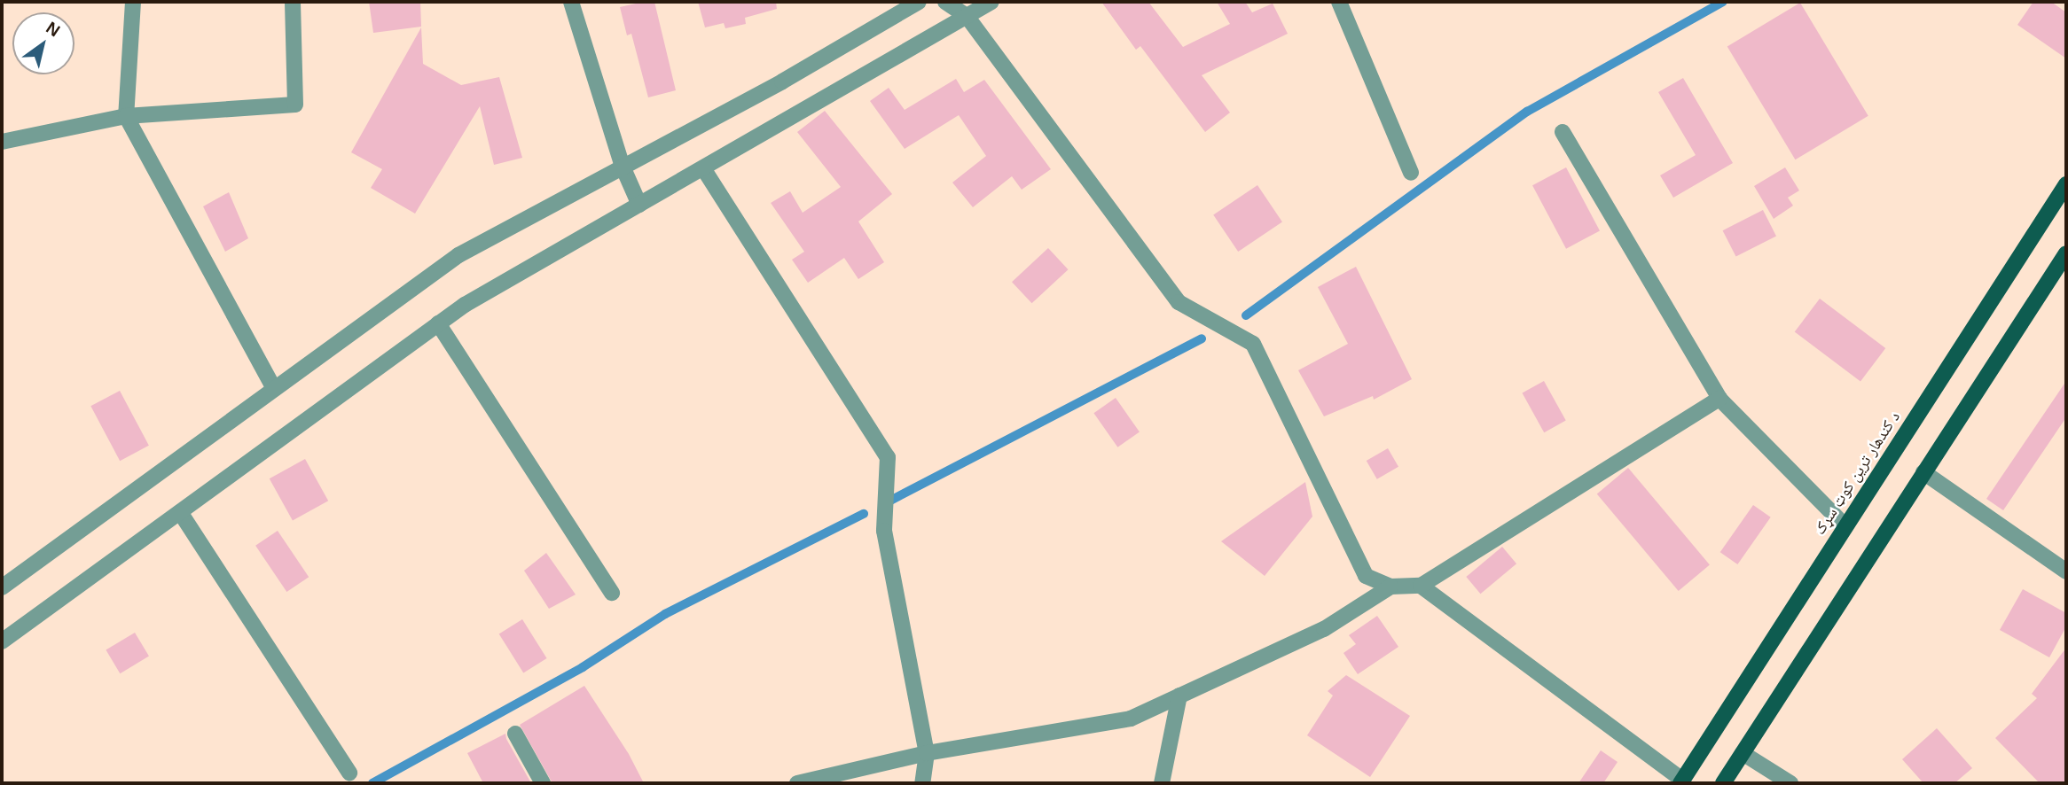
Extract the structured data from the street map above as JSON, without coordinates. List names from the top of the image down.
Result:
{
  "streets": {
    "main road": ["د کندهار ترين کوټ سړک"]
  },
  "north": "top right"
}
